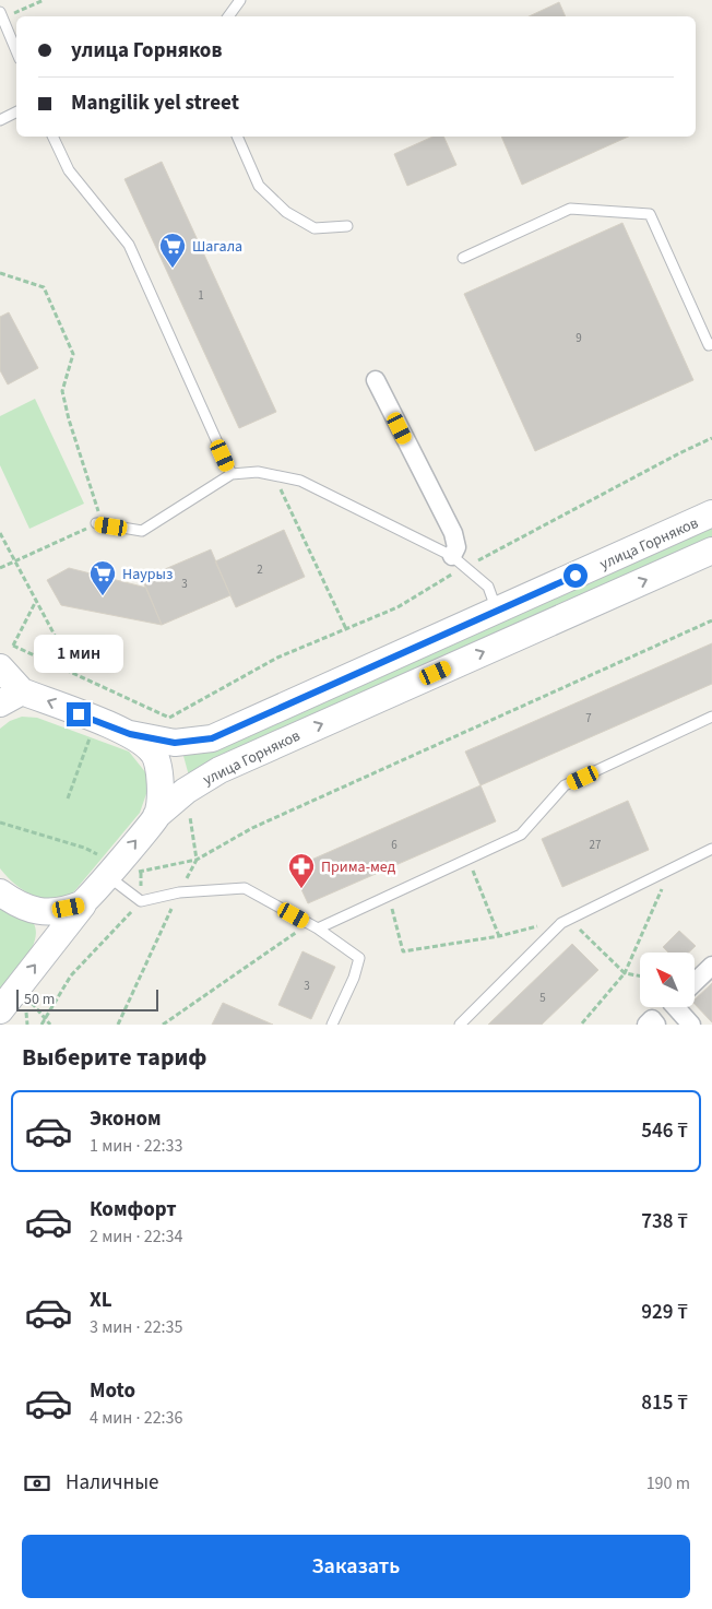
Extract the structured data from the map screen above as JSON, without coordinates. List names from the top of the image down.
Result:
{
  "streets": {
    "street": ["улица Горняков"]
  },
  "places": {
    "supermarket": ["Шагала", "Наурыз"],
    "pharmacy": ["Прима-мед"]
  },
  "house_numbers": [
    "1",
    "9",
    "2",
    "3",
    "7",
    "6",
    "27",
    "3",
    "5"
  ],
  "scale_bar": "50 m",
  "north": "top left",
  "page": {
    "banner": ["улица Горняков", "Mangilik yel street"],
    "bubble": "1 мин",
    "scale": "50 m",
    "heading": "Выберите тариф",
    "list": [
      {
        "name": "Эконом",
        "note": "1 мин · 22:33",
        "value": "546 ₸"
      },
      {
        "name": "Комфорт",
        "note": "2 мин · 22:34",
        "value": "738 ₸"
      },
      {
        "name": "XL",
        "note": "3 мин · 22:35",
        "value": "929 ₸"
      },
      {
        "name": "Moto",
        "note": "4 мин · 22:36",
        "value": "815 ₸"
      }
    ],
    "pay": ["Наличные", "190 m"],
    "buttons": "Заказать"
  }
}
